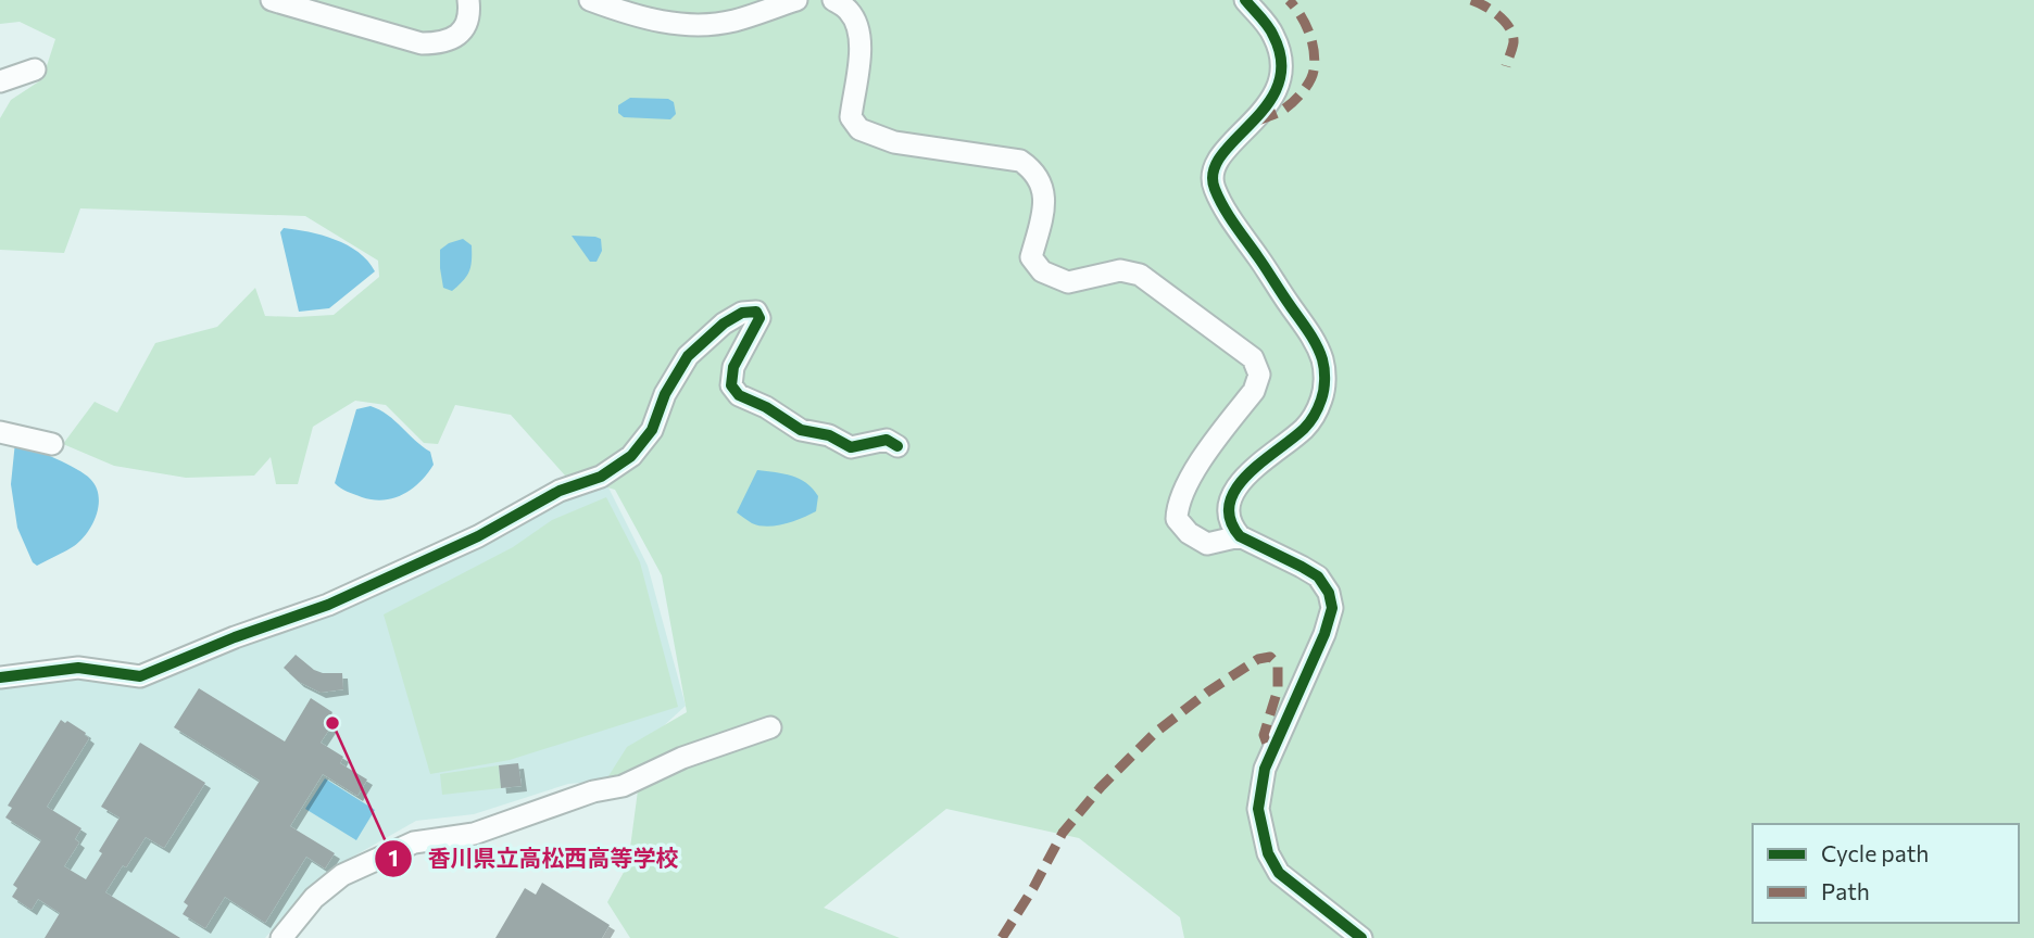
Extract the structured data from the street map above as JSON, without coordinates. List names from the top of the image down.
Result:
{
  "places": ["香川県立高松西高等学校"],
  "legend": ["Cycle path", "Path"]
}
